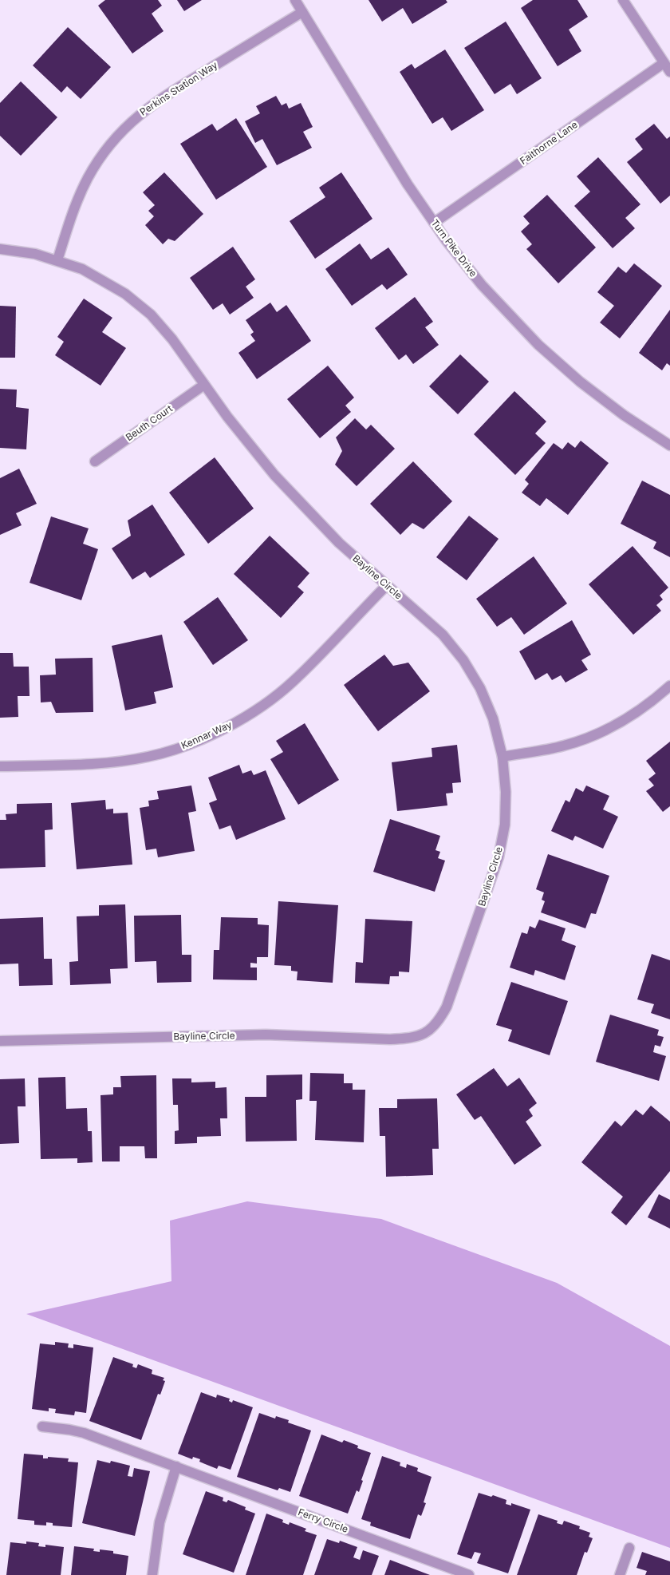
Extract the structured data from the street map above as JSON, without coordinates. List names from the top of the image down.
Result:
{
  "streets": {
    "street": [
      "Perkins Station Way",
      "Faithorne Lane",
      "Turn Pike Drive",
      "Beuth Court",
      "Bayline Circle",
      "Kennar Way",
      "Ferry Circle"
    ]
  },
  "crossings": [
    ["Perkins Station Way", "Turn Pike Drive"],
    ["Perkins Station Way", "Bayline Circle"],
    ["Faithorne Lane", "Turn Pike Drive"],
    ["Beuth Court", "Bayline Circle"],
    ["Bayline Circle", "Kennar Way"]
  ]
}
